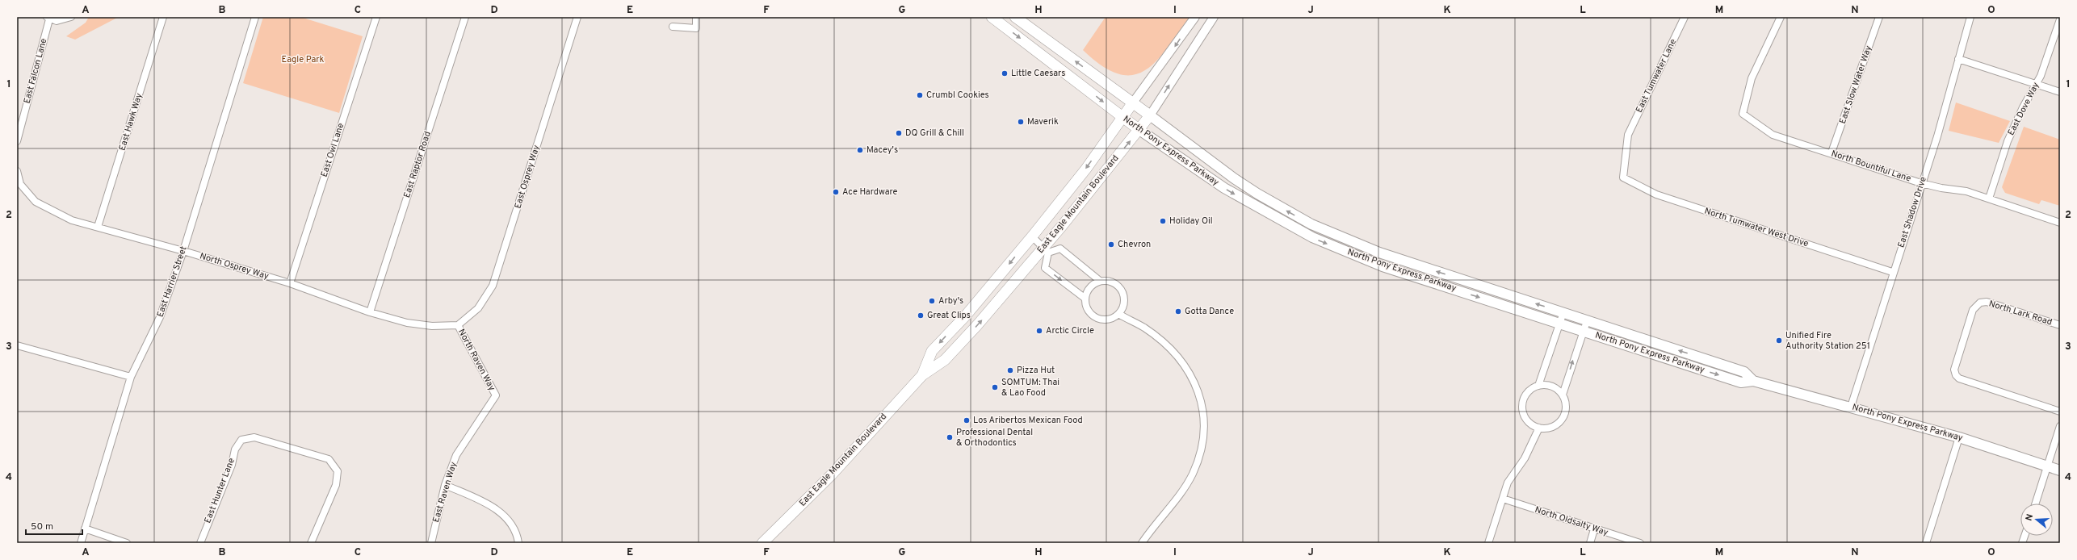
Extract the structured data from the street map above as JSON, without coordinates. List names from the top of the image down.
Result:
{
  "streets": {
    "main road": ["North Pony Express Parkway", "East Eagle Mountain Boulevard"],
    "street": [
      "East Falcon Lane",
      "East Tumwater Lane",
      "East Slow Water Way",
      "East Dove Way",
      "East Hawk Way",
      "East Owl Lane",
      "East Raptor Road",
      "North Bountiful Lane",
      "East Osprey Way",
      "East Shadow Drive",
      "North Tumwater West Drive",
      "North Osprey Way",
      "East Harrier Street",
      "North Lark Road",
      "North Raven Way",
      "East Hunter Lane",
      "East Raven Way",
      "North Oldsalty Way"
    ]
  },
  "crossings": [
    ["East Tumwater Lane", "North Tumwater West Drive"],
    ["East Slow Water Way", "North Bountiful Lane"],
    ["East Dove Way", "North Bountiful Lane"],
    ["East Hawk Way", "North Osprey Way"],
    ["East Owl Lane", "North Osprey Way"],
    ["North Pony Express Parkway", "East Eagle Mountain Boulevard"],
    ["North Pony Express Parkway", "East Shadow Drive"],
    ["East Raptor Road", "North Osprey Way"],
    ["North Bountiful Lane", "East Shadow Drive"],
    ["East Osprey Way", "North Osprey Way"],
    ["East Osprey Way", "North Raven Way"],
    ["East Shadow Drive", "North Tumwater West Drive"],
    ["North Osprey Way", "East Harrier Street"],
    ["North Osprey Way", "North Raven Way"],
    ["North Raven Way", "East Raven Way"]
  ],
  "parks": ["Eagle Park"],
  "places": [
    "Little Caesars",
    "Crumbl Cookies",
    "Maverik",
    "DQ Grill & Chill",
    "Macey's",
    "Ace Hardware",
    "Holiday Oil",
    "Chevron",
    "Arby's",
    "Gotta Dance",
    "Great Clips",
    "Arctic Circle",
    "Unified Fire Authority Station 251",
    "Pizza Hut",
    "SOMTUM: Thai & Lao Food",
    "Los Aribertos Mexican Food",
    "Professional Dental & Orthodontics"
  ],
  "scale_bar": "50 m",
  "north": "left",
  "grid": {
    "columns": [
      "A",
      "B",
      "C",
      "D",
      "E",
      "F",
      "G",
      "H",
      "I",
      "J",
      "K",
      "L",
      "M",
      "N",
      "O"
    ],
    "rows": [
      "1",
      "2",
      "3",
      "4"
    ]
  }
}
